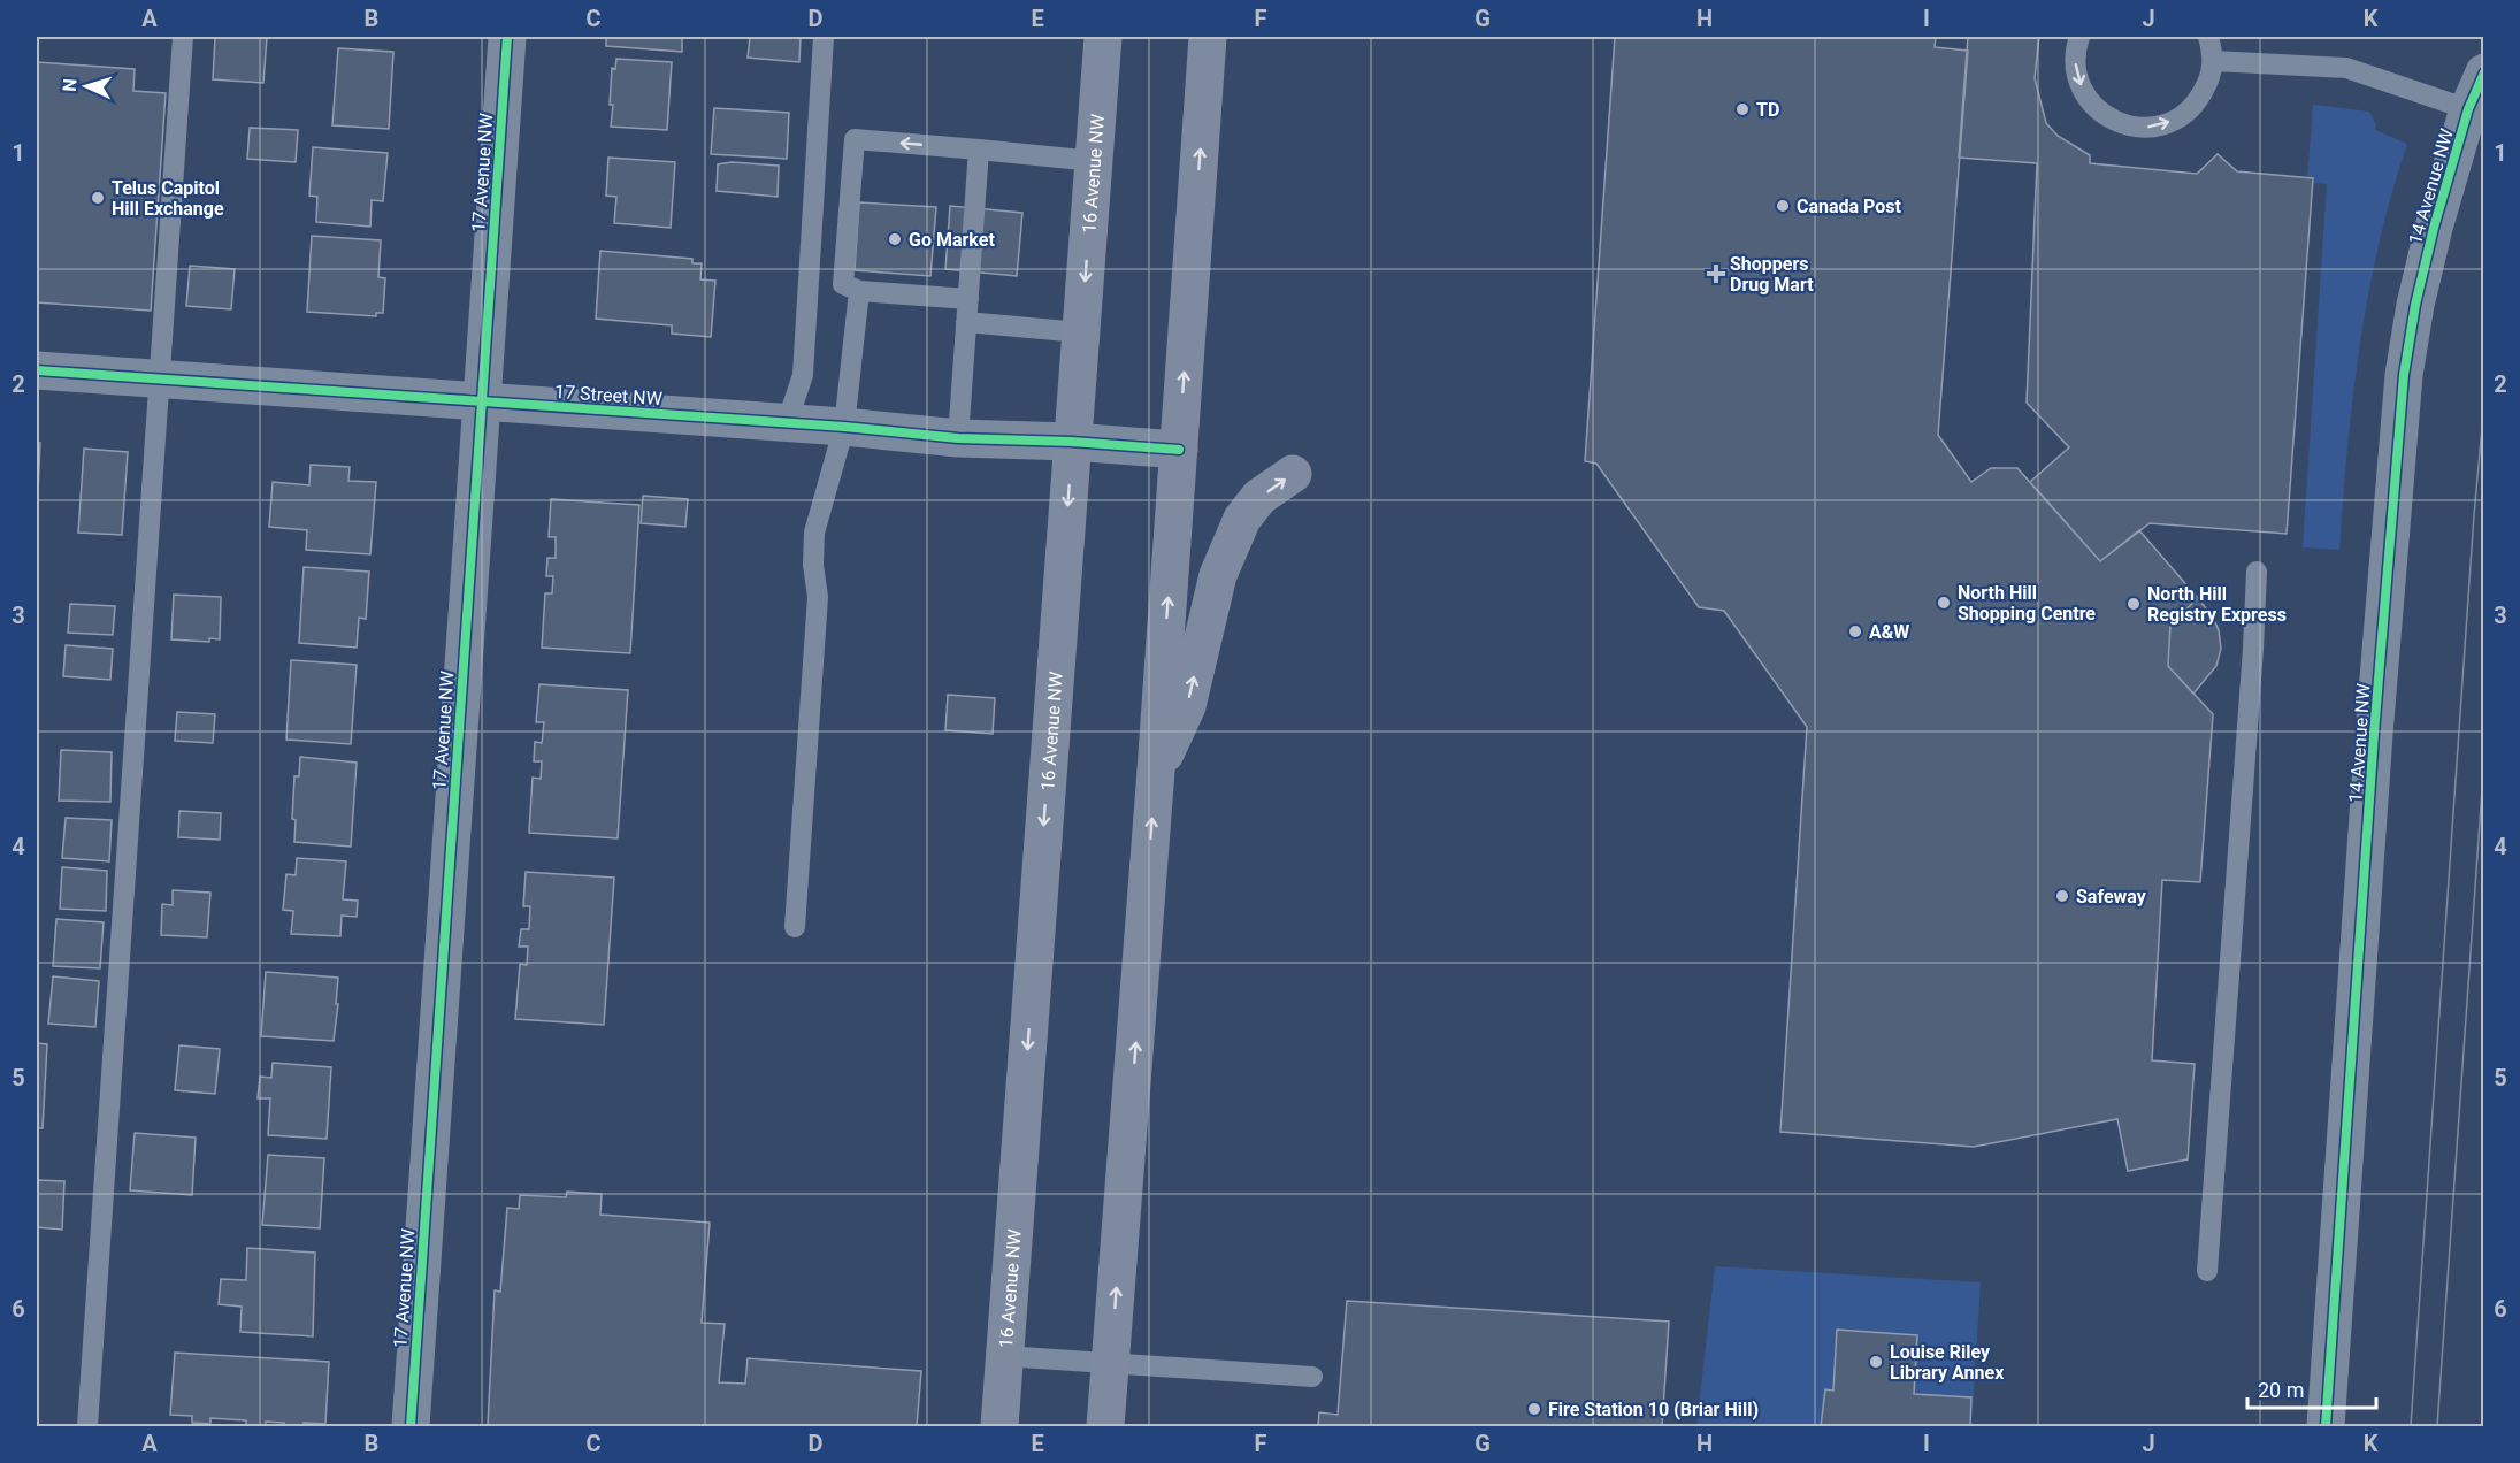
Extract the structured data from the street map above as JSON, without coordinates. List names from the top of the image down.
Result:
{
  "streets": {
    "highway": ["16 Avenue NW"],
    "street": ["17 Avenue NW", "14 Avenue NW", "17 Street NW"]
  },
  "crossings": [
    ["17 Avenue NW", "17 Street NW"],
    ["16 Avenue NW", "17 Street NW"]
  ],
  "places": {
    "other": [
      "TD",
      "Telus Capitol Hill Exchange",
      "Canada Post",
      "Go Market",
      "North Hill Shopping Centre",
      "North Hill Registry Express",
      "A&W",
      "Safeway",
      "Louise Riley Library Annex",
      "Fire Station 10 (Briar Hill)"
    ],
    "health": ["Shoppers Drug Mart"]
  },
  "scale_bar": "20 m",
  "north": "left",
  "grid": {
    "columns": [
      "A",
      "B",
      "C",
      "D",
      "E",
      "F",
      "G",
      "H",
      "I",
      "J",
      "K"
    ],
    "rows": [
      "1",
      "2",
      "3",
      "4",
      "5",
      "6"
    ]
  }
}
